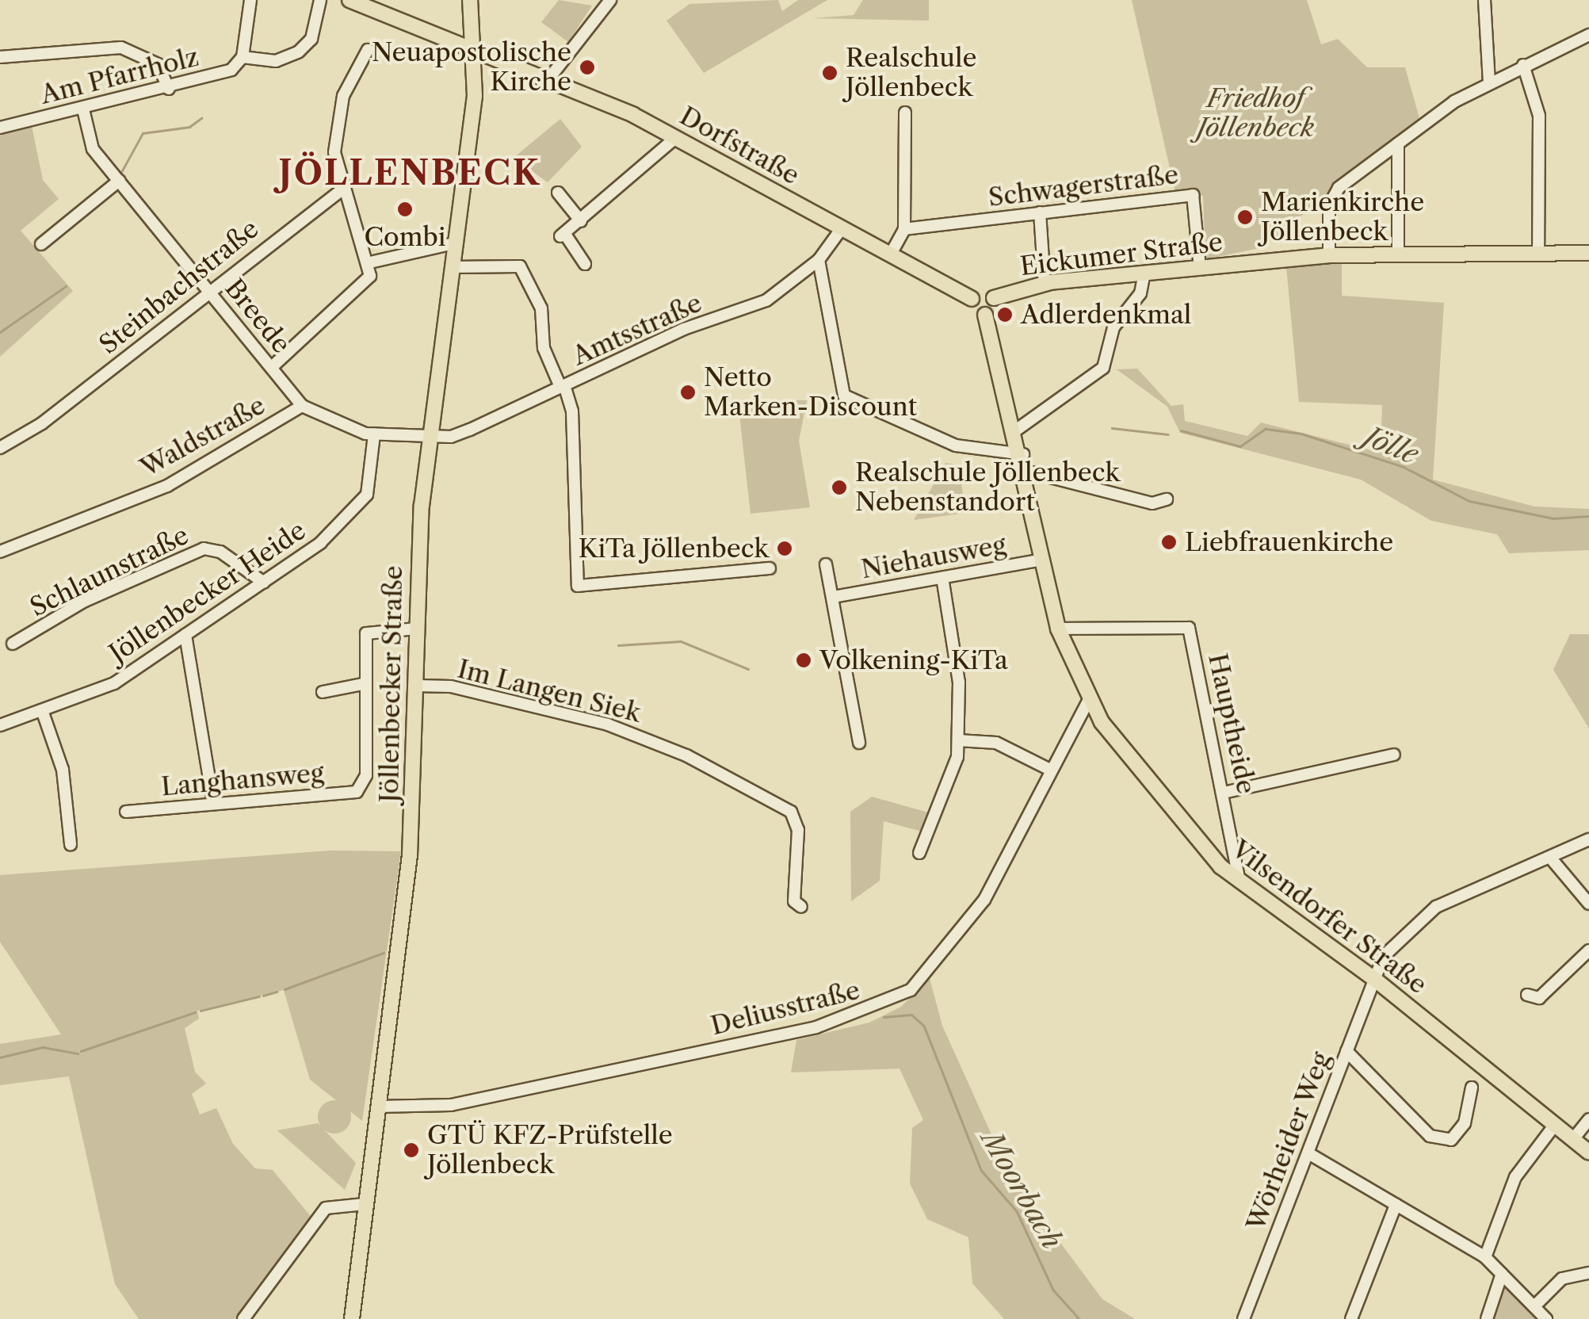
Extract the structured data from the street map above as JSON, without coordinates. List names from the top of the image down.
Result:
{
  "streets": {
    "main road": [
      "Dorfstraße",
      "Eickumer Straße",
      "Jöllenbecker Straße",
      "Vilsendorfer Straße"
    ],
    "street": [
      "Am Pfarrholz",
      "Schwagerstraße",
      "Steinbachstraße",
      "Breede",
      "Amtsstraße",
      "Waldstraße",
      "Niehausweg",
      "Schlaunstraße",
      "Jöllenbecker Heide",
      "Im Langen Siek",
      "Hauptheide",
      "Langhansweg",
      "Deliusstraße",
      "Wörheider Weg"
    ]
  },
  "crossings": [
    ["Am Pfarrholz", "Breede"],
    ["Dorfstraße", "Eickumer Straße"],
    ["Dorfstraße", "Amtsstraße"],
    ["Dorfstraße", "Jöllenbecker Straße"],
    ["Schwagerstraße", "Eickumer Straße"],
    ["Steinbachstraße", "Breede"],
    ["Breede", "Waldstraße"],
    ["Amtsstraße", "Waldstraße"],
    ["Amtsstraße", "Jöllenbecker Straße"],
    ["Waldstraße", "Jöllenbecker Heide"],
    ["Waldstraße", "Jöllenbecker Straße"],
    ["Niehausweg", "Vilsendorfer Straße"],
    ["Schlaunstraße", "Jöllenbecker Heide"],
    ["Jöllenbecker Straße", "Im Langen Siek"],
    ["Jöllenbecker Straße", "Deliusstraße"],
    ["Hauptheide", "Vilsendorfer Straße"],
    ["Vilsendorfer Straße", "Deliusstraße"],
    ["Vilsendorfer Straße", "Wörheider Weg"]
  ],
  "districts": ["JÖLLENBECK"],
  "water": ["Jölle", "Moorbach"],
  "parks": ["Friedhof Jöllenbeck"],
  "places": [
    "Neuapostolische Kirche",
    "Realschule Jöllenbeck",
    "Combi",
    "Marienkirche Jöllenbeck",
    "Adlerdenkmal",
    "Netto Marken-Discount",
    "Realschule Jöllenbeck Nebenstandort",
    "Liebfrauenkirche",
    "KiTa Jöllenbeck",
    "Volkening-KiTa",
    "GTÜ KFZ-Prüfstelle Jöllenbeck"
  ]
}
